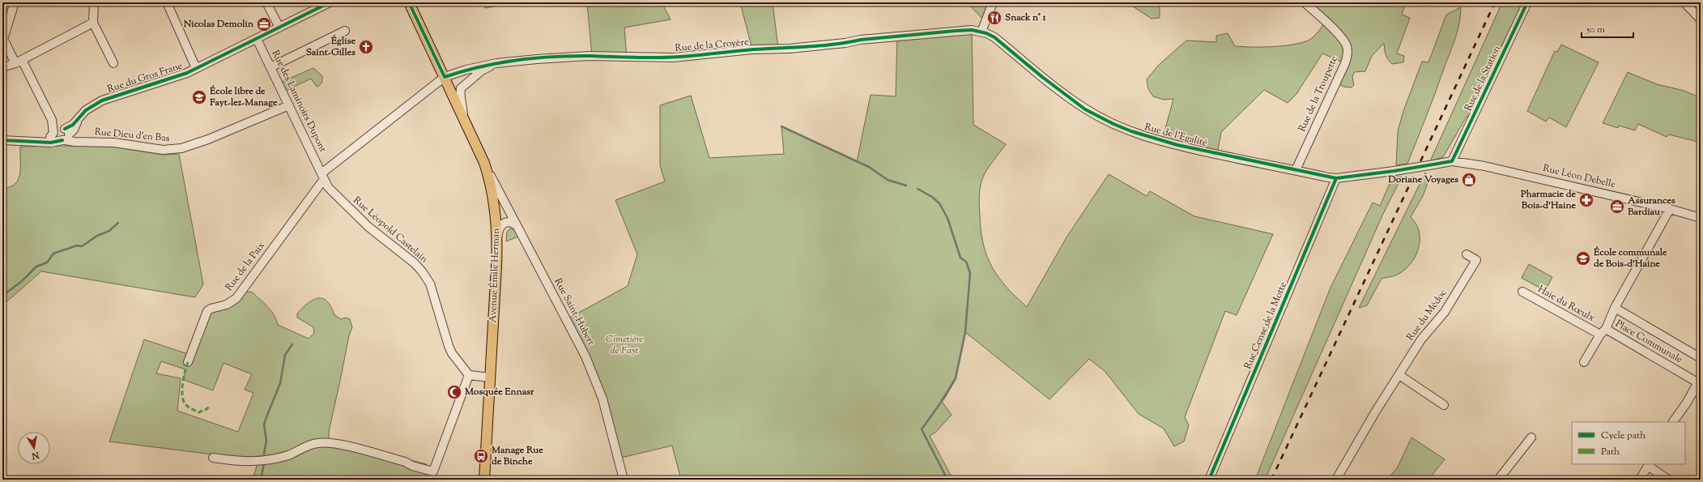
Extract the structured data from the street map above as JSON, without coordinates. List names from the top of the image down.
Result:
{
  "streets": {
    "main road": ["Avenue Émile Herman"],
    "street": [
      "Rue de la Croyère",
      "Rue du Gros Frane",
      "Rue de la Station",
      "Rue de la Troupette",
      "Rue des Laminoirs Dupont",
      "Rue Dieu d'en Bas",
      "Rue de l'Egalité",
      "Rue Léon Debelle",
      "Rue Léopold Castelain",
      "Rue de la Paix",
      "Haie du Rœulx",
      "Rue Saint-Hubert",
      "Rue du Médoc",
      "Rue Cense de la Motte",
      "Place Communale"
    ]
  },
  "crossings": [
    ["Rue de la Croyère", "Rue de l'Egalité"],
    ["Rue de la Croyère", "Rue de la Paix"],
    ["Rue de la Croyère", "Avenue Émile Herman"],
    ["Rue du Gros Frane", "Rue des Laminoirs Dupont"],
    ["Rue du Gros Frane", "Rue Dieu d'en Bas"],
    ["Rue de la Station", "Rue de l'Egalité"],
    ["Rue de la Station", "Rue Léon Debelle"],
    ["Rue de la Troupette", "Rue de l'Egalité"],
    ["Rue des Laminoirs Dupont", "Rue Dieu d'en Bas"],
    ["Rue des Laminoirs Dupont", "Rue Léopold Castelain"],
    ["Rue des Laminoirs Dupont", "Rue de la Paix"],
    ["Rue de l'Egalité", "Rue Léon Debelle"],
    ["Rue de l'Egalité", "Rue Cense de la Motte"],
    ["Rue Léopold Castelain", "Rue de la Paix"],
    ["Rue de la Paix", "Avenue Émile Herman"],
    ["Avenue Émile Herman", "Rue Saint-Hubert"],
    ["Haie du Rœulx", "Place Communale"]
  ],
  "parks": ["Cimetière de Fayt"],
  "places": {
    "restaurant": ["Snack n° 1"],
    "office": ["Nicolas Demolin", "Assurances Bardiau"],
    "church": ["Église Saint-Gilles"],
    "school or university": ["École libre de Fayt-lez-Manage", "École communale de Bois-d'Haine"],
    "shop": ["Doriane Voyages"],
    "pharmacy": ["Pharmacie de Bois-d'Haine"],
    "mosque": ["Mosquée Ennasr"],
    "bus stop": ["Manage Rue de Binche"]
  },
  "legend": ["Cycle path", "Path"],
  "scale_bar": "50 m",
  "north": "bottom"
}
